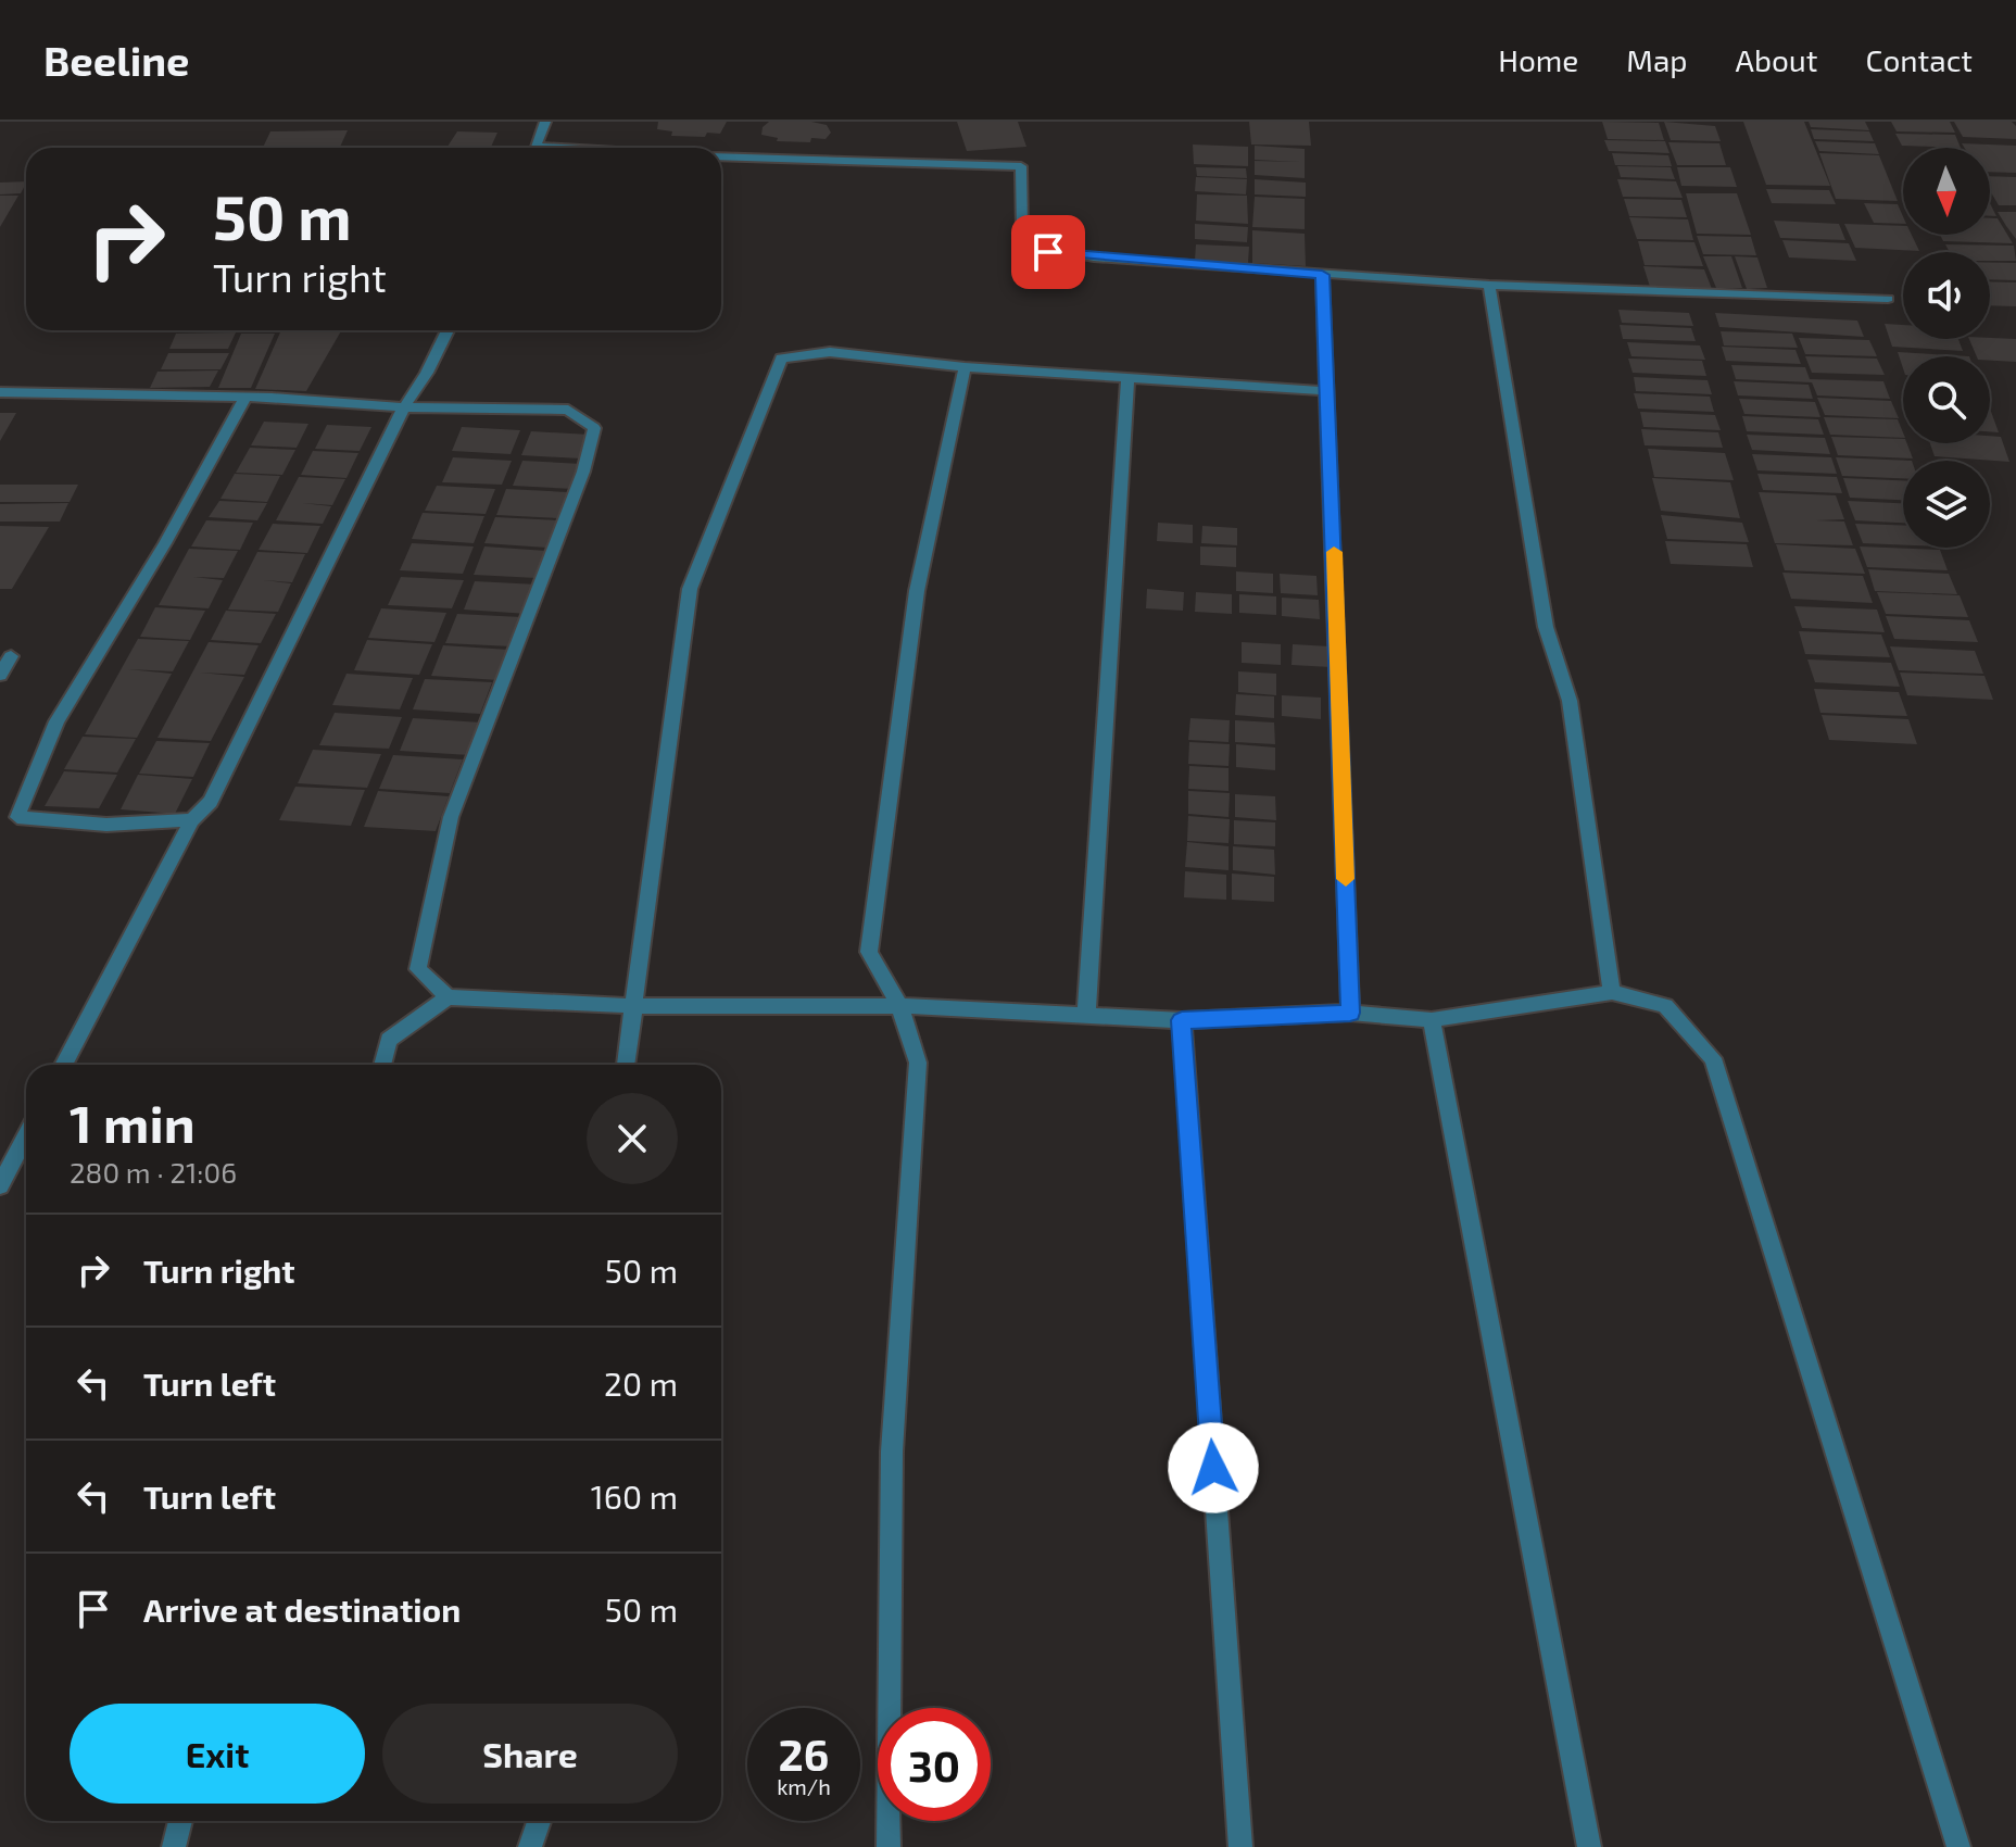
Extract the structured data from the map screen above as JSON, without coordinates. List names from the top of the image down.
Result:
{
  "north": "bottom",
  "page": {
    "header": "Beeline",
    "nav": [
      "Home",
      "Map",
      "About",
      "Contact"
    ],
    "turn": ["50 m", "Turn right"],
    "heading": ["1 min", "280 m · 21:06"],
    "list": [
      {
        "name": "Turn right",
        "value": "50 m"
      },
      {
        "name": "Turn left",
        "value": "20 m"
      },
      {
        "name": "Turn left",
        "value": "160 m"
      },
      {
        "name": "Arrive at destination",
        "value": "50 m"
      }
    ],
    "buttons": ["Exit", "Share"],
    "speed": "26 km/h",
    "limit": "30"
  }
}
